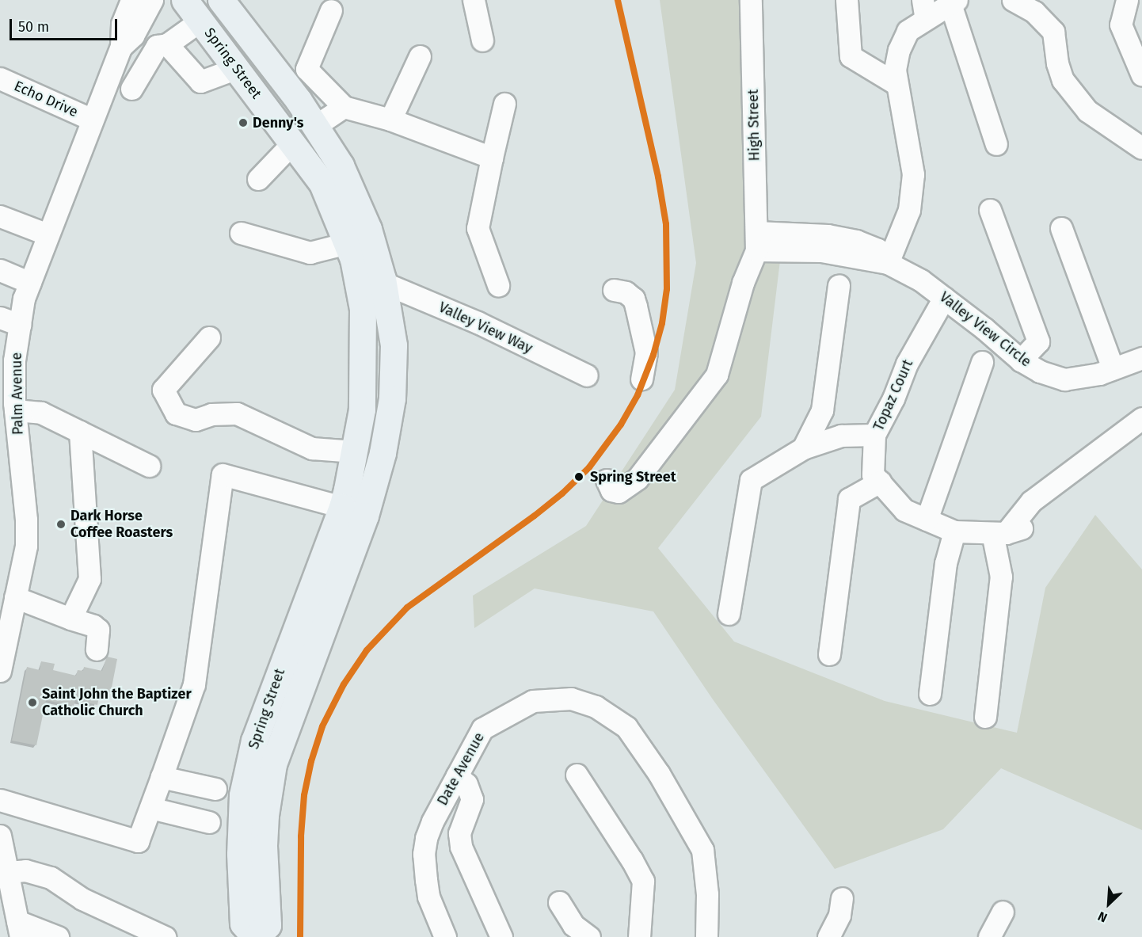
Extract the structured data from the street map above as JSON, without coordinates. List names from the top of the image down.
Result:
{
  "streets": {
    "main road": ["Spring Street"],
    "street": [
      "Echo Drive",
      "High Street",
      "Valley View Way",
      "Valley View Circle",
      "Palm Avenue",
      "Topaz Court",
      "Date Avenue"
    ]
  },
  "crossings": [
    ["Spring Street", "Valley View Way"],
    ["Echo Drive", "Palm Avenue"],
    ["High Street", "Valley View Circle"],
    ["Valley View Circle", "Topaz Court"]
  ],
  "places": [
    "Denny's",
    "Spring Street",
    "Dark Horse Coffee Roasters",
    "Saint John the Baptizer Catholic Church"
  ],
  "scale_bar": "50 m",
  "north": "bottom left"
}
